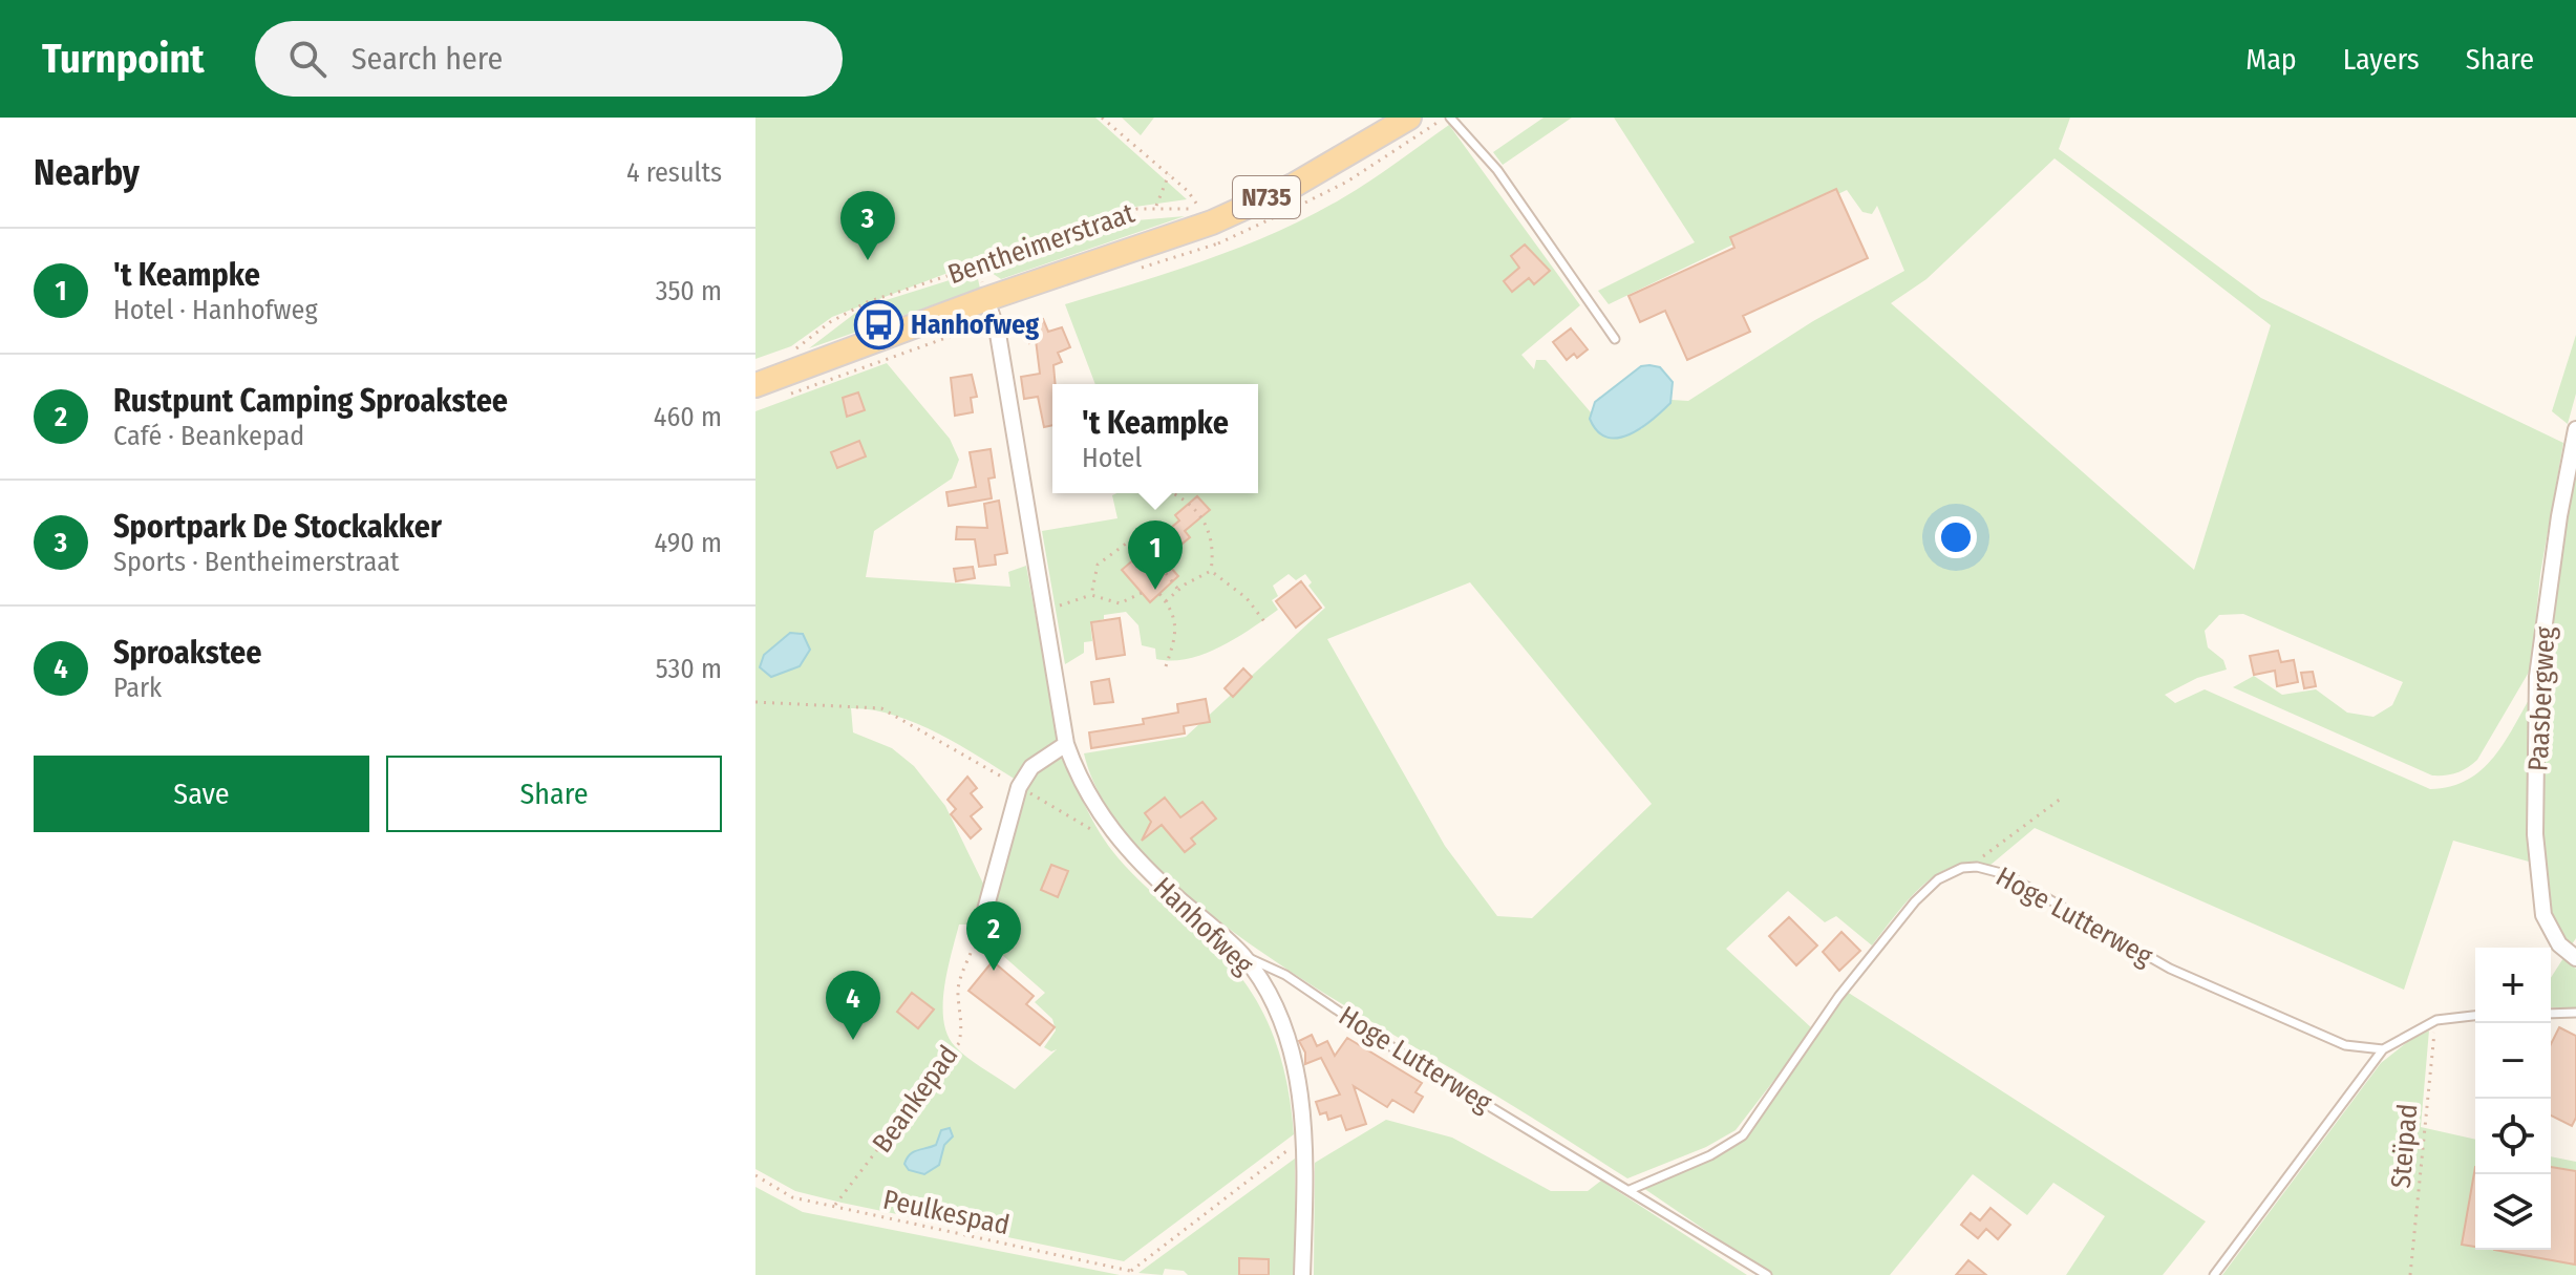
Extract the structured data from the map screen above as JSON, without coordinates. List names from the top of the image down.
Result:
{
  "streets": {
    "main road": ["N735", "Bentheimerstraat"],
    "street": ["Paasbergweg", "Hanhofweg"],
    "lane": ["Hoge Lutterweg"],
    "path": ["Beankepad", "Steïpad", "Peulkespad"]
  },
  "crossings": [
    ["Bentheimerstraat", "Hanhofweg"],
    ["Hoge Lutterweg", "Hanhofweg"],
    ["Beankepad", "Peulkespad"]
  ],
  "places": {
    "bus stop": ["Hanhofweg"]
  },
  "page": {
    "header": "Turnpoint",
    "search": "Search here",
    "nav": ["Map", "Layers", "Share"],
    "heading": ["Nearby", "4 results"],
    "pins": [
      "3",
      "1",
      "2",
      "4"
    ],
    "list": [
      {
        "mark": "1",
        "name": "'t Keampke",
        "note": "Hotel · Hanhofweg",
        "value": "350 m"
      },
      {
        "mark": "2",
        "name": "Rustpunt Camping Sproakstee",
        "note": "Café · Beankepad",
        "value": "460 m"
      },
      {
        "mark": "3",
        "name": "Sportpark De Stockakker",
        "note": "Sports · Bentheimerstraat",
        "value": "490 m"
      },
      {
        "mark": "4",
        "name": "Sproakstee",
        "note": "Park",
        "value": "530 m"
      }
    ],
    "popup": ["'t Keampke", "Hotel"],
    "buttons": ["Save", "Share"],
    "map_buttons": ["+", "−"]
  }
}
